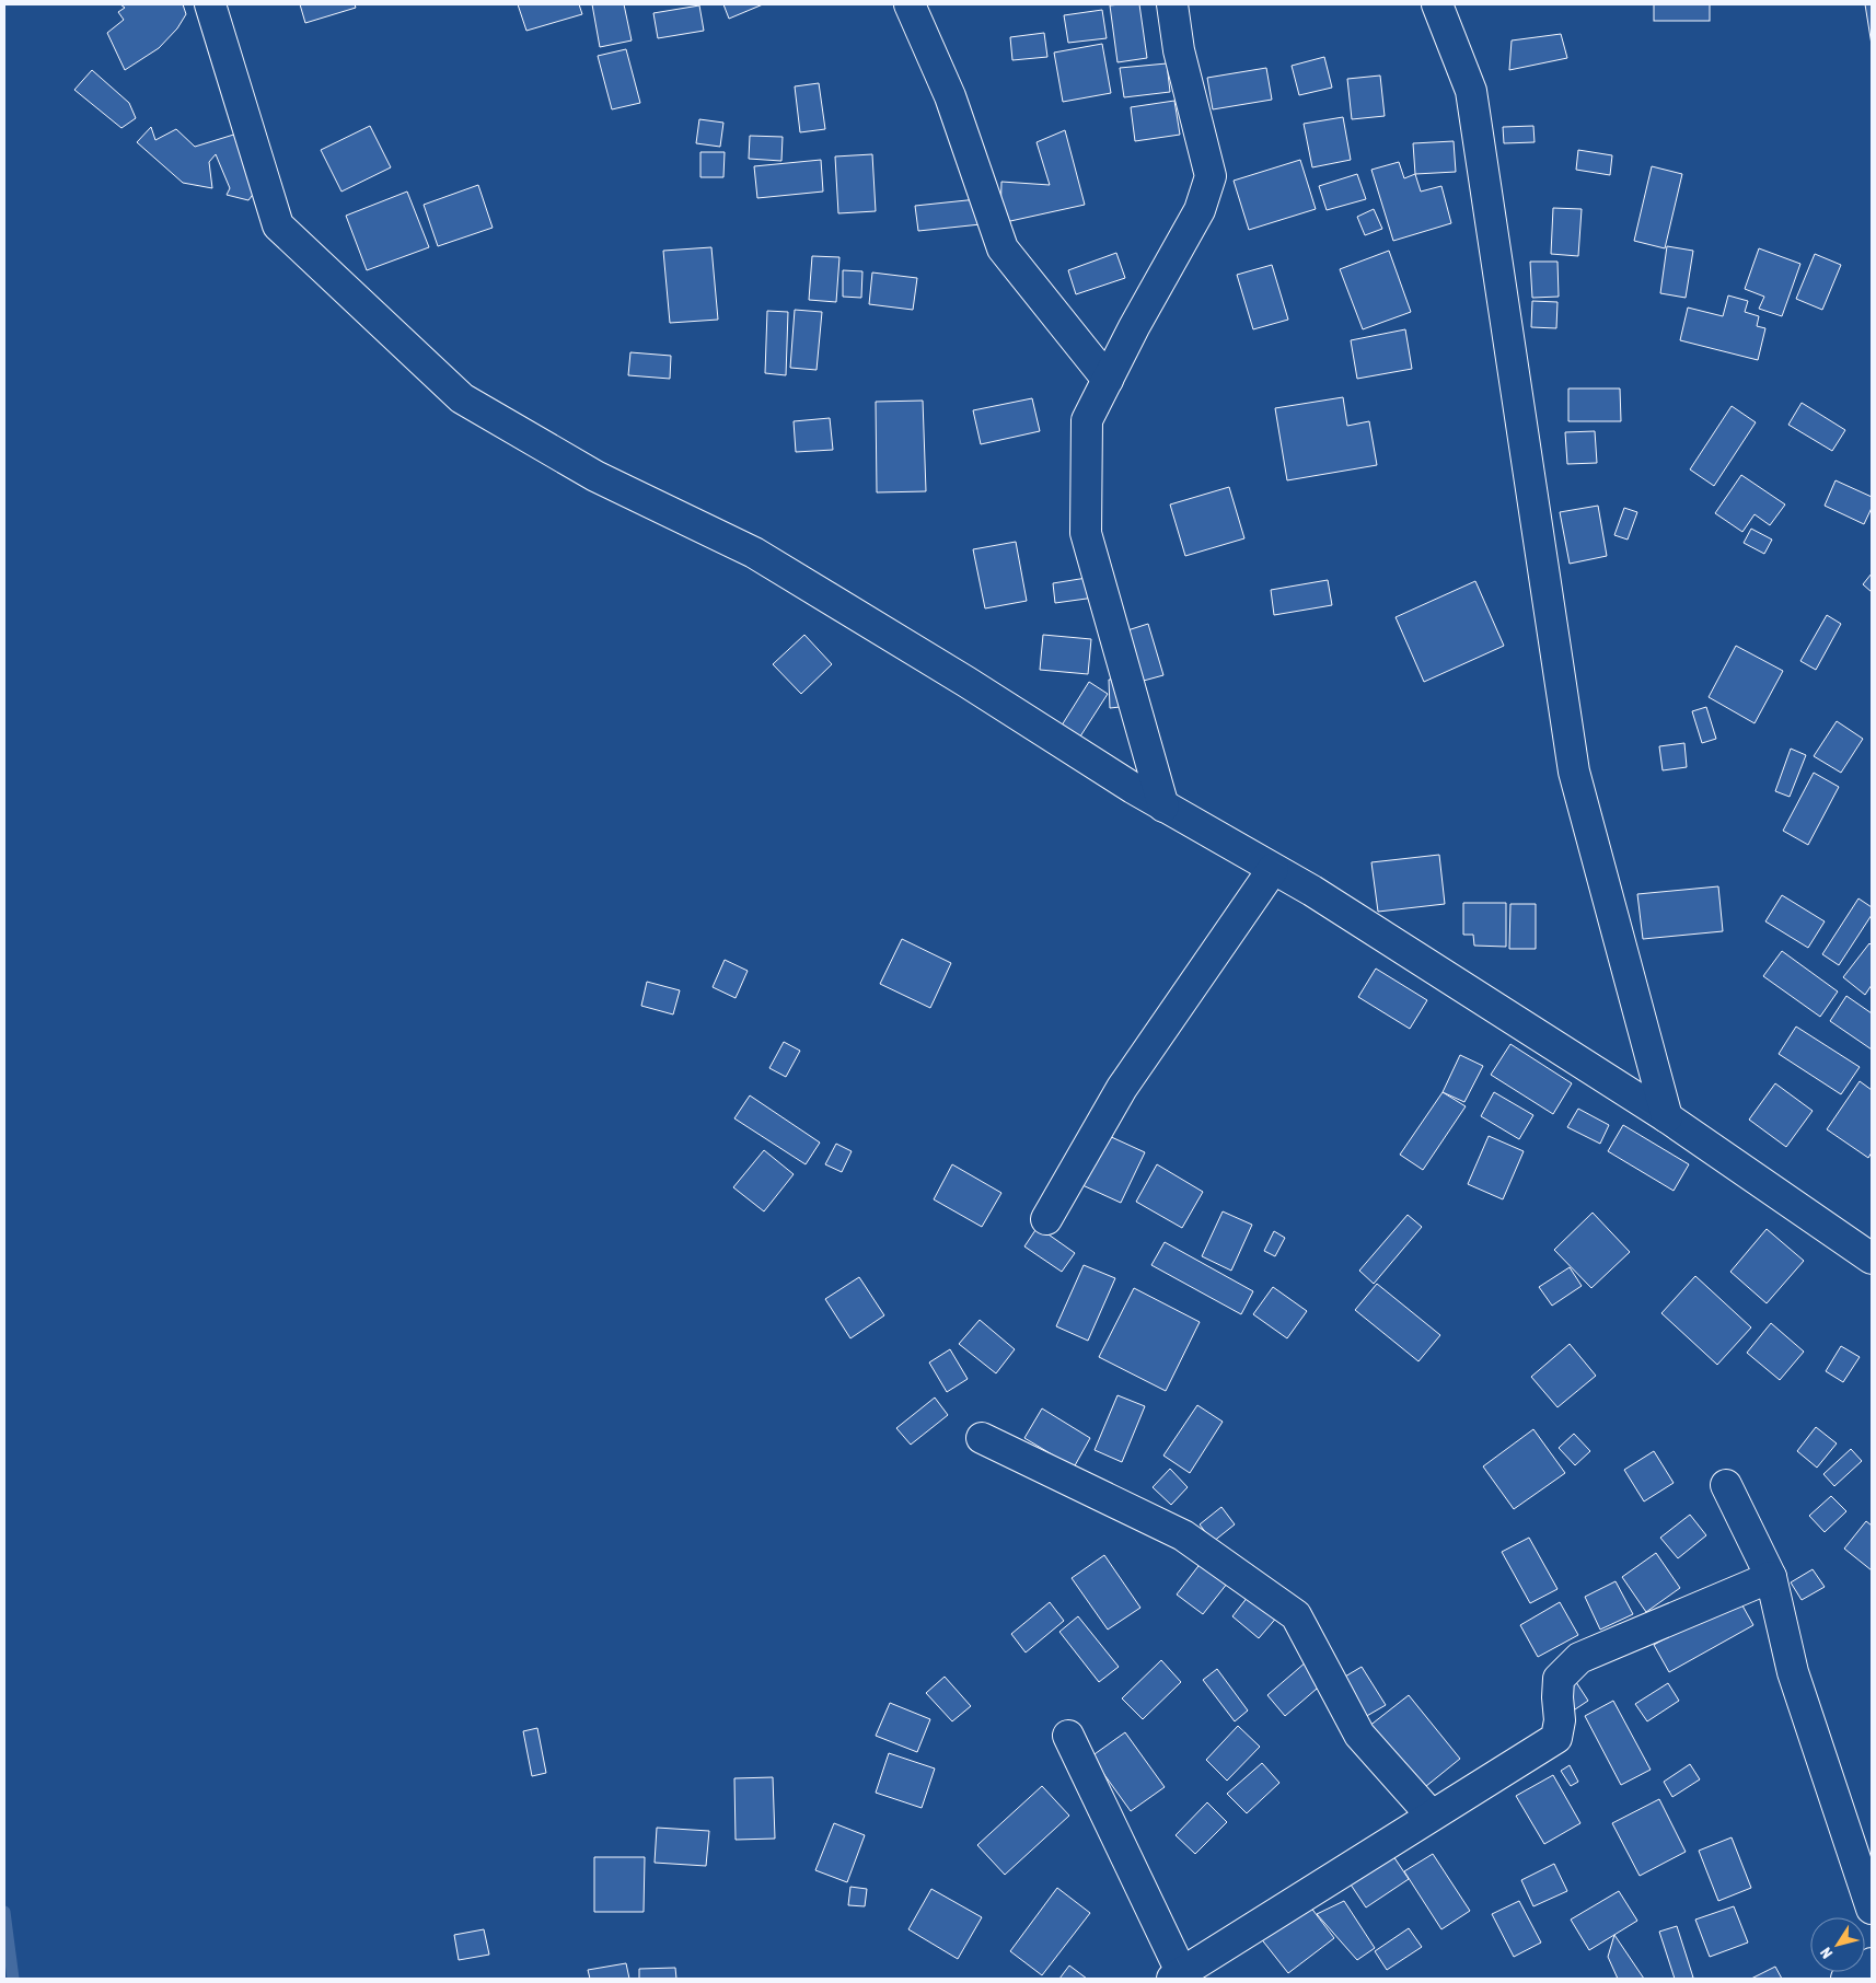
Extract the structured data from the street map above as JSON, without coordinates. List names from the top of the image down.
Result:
{
  "north": "bottom left"
}
